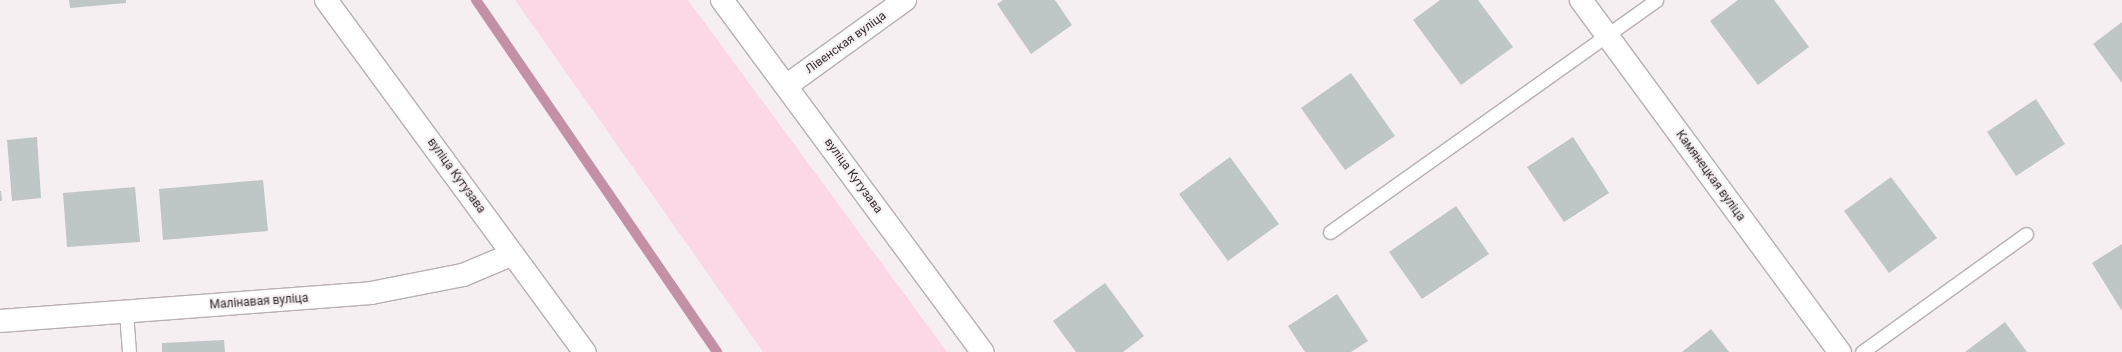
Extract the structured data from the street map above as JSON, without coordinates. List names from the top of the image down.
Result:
{
  "streets": {
    "street": [
      "Лівенская вуліца",
      "вуліца Кутузава",
      "Камянецкая вуліца",
      "Малінавая вуліца"
    ]
  },
  "crossings": [
    ["Лівенская вуліца", "вуліца Кутузава"],
    ["вуліца Кутузава", "Малінавая вуліца"]
  ]
}
